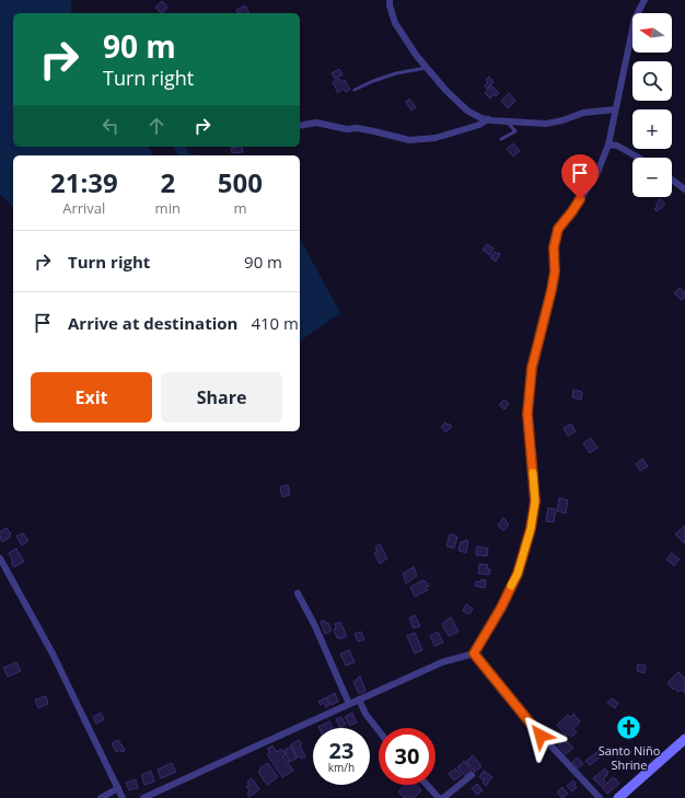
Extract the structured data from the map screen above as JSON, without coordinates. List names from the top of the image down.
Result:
{
  "places": {
    "church": ["Santo Niño Shrine"]
  },
  "north": "left",
  "page": {
    "map_buttons": ["+", "−"],
    "turn": ["90 m", "Turn right"],
    "eta": [
      "21:39",
      "Arrival",
      "2",
      "min",
      "500",
      "m"
    ],
    "list": [
      {
        "name": "Turn right",
        "value": "90 m"
      },
      {
        "name": "Arrive at destination",
        "value": "410 m"
      }
    ],
    "buttons": ["Exit", "Share"],
    "speed": "23 km/h",
    "limit": "30"
  }
}
